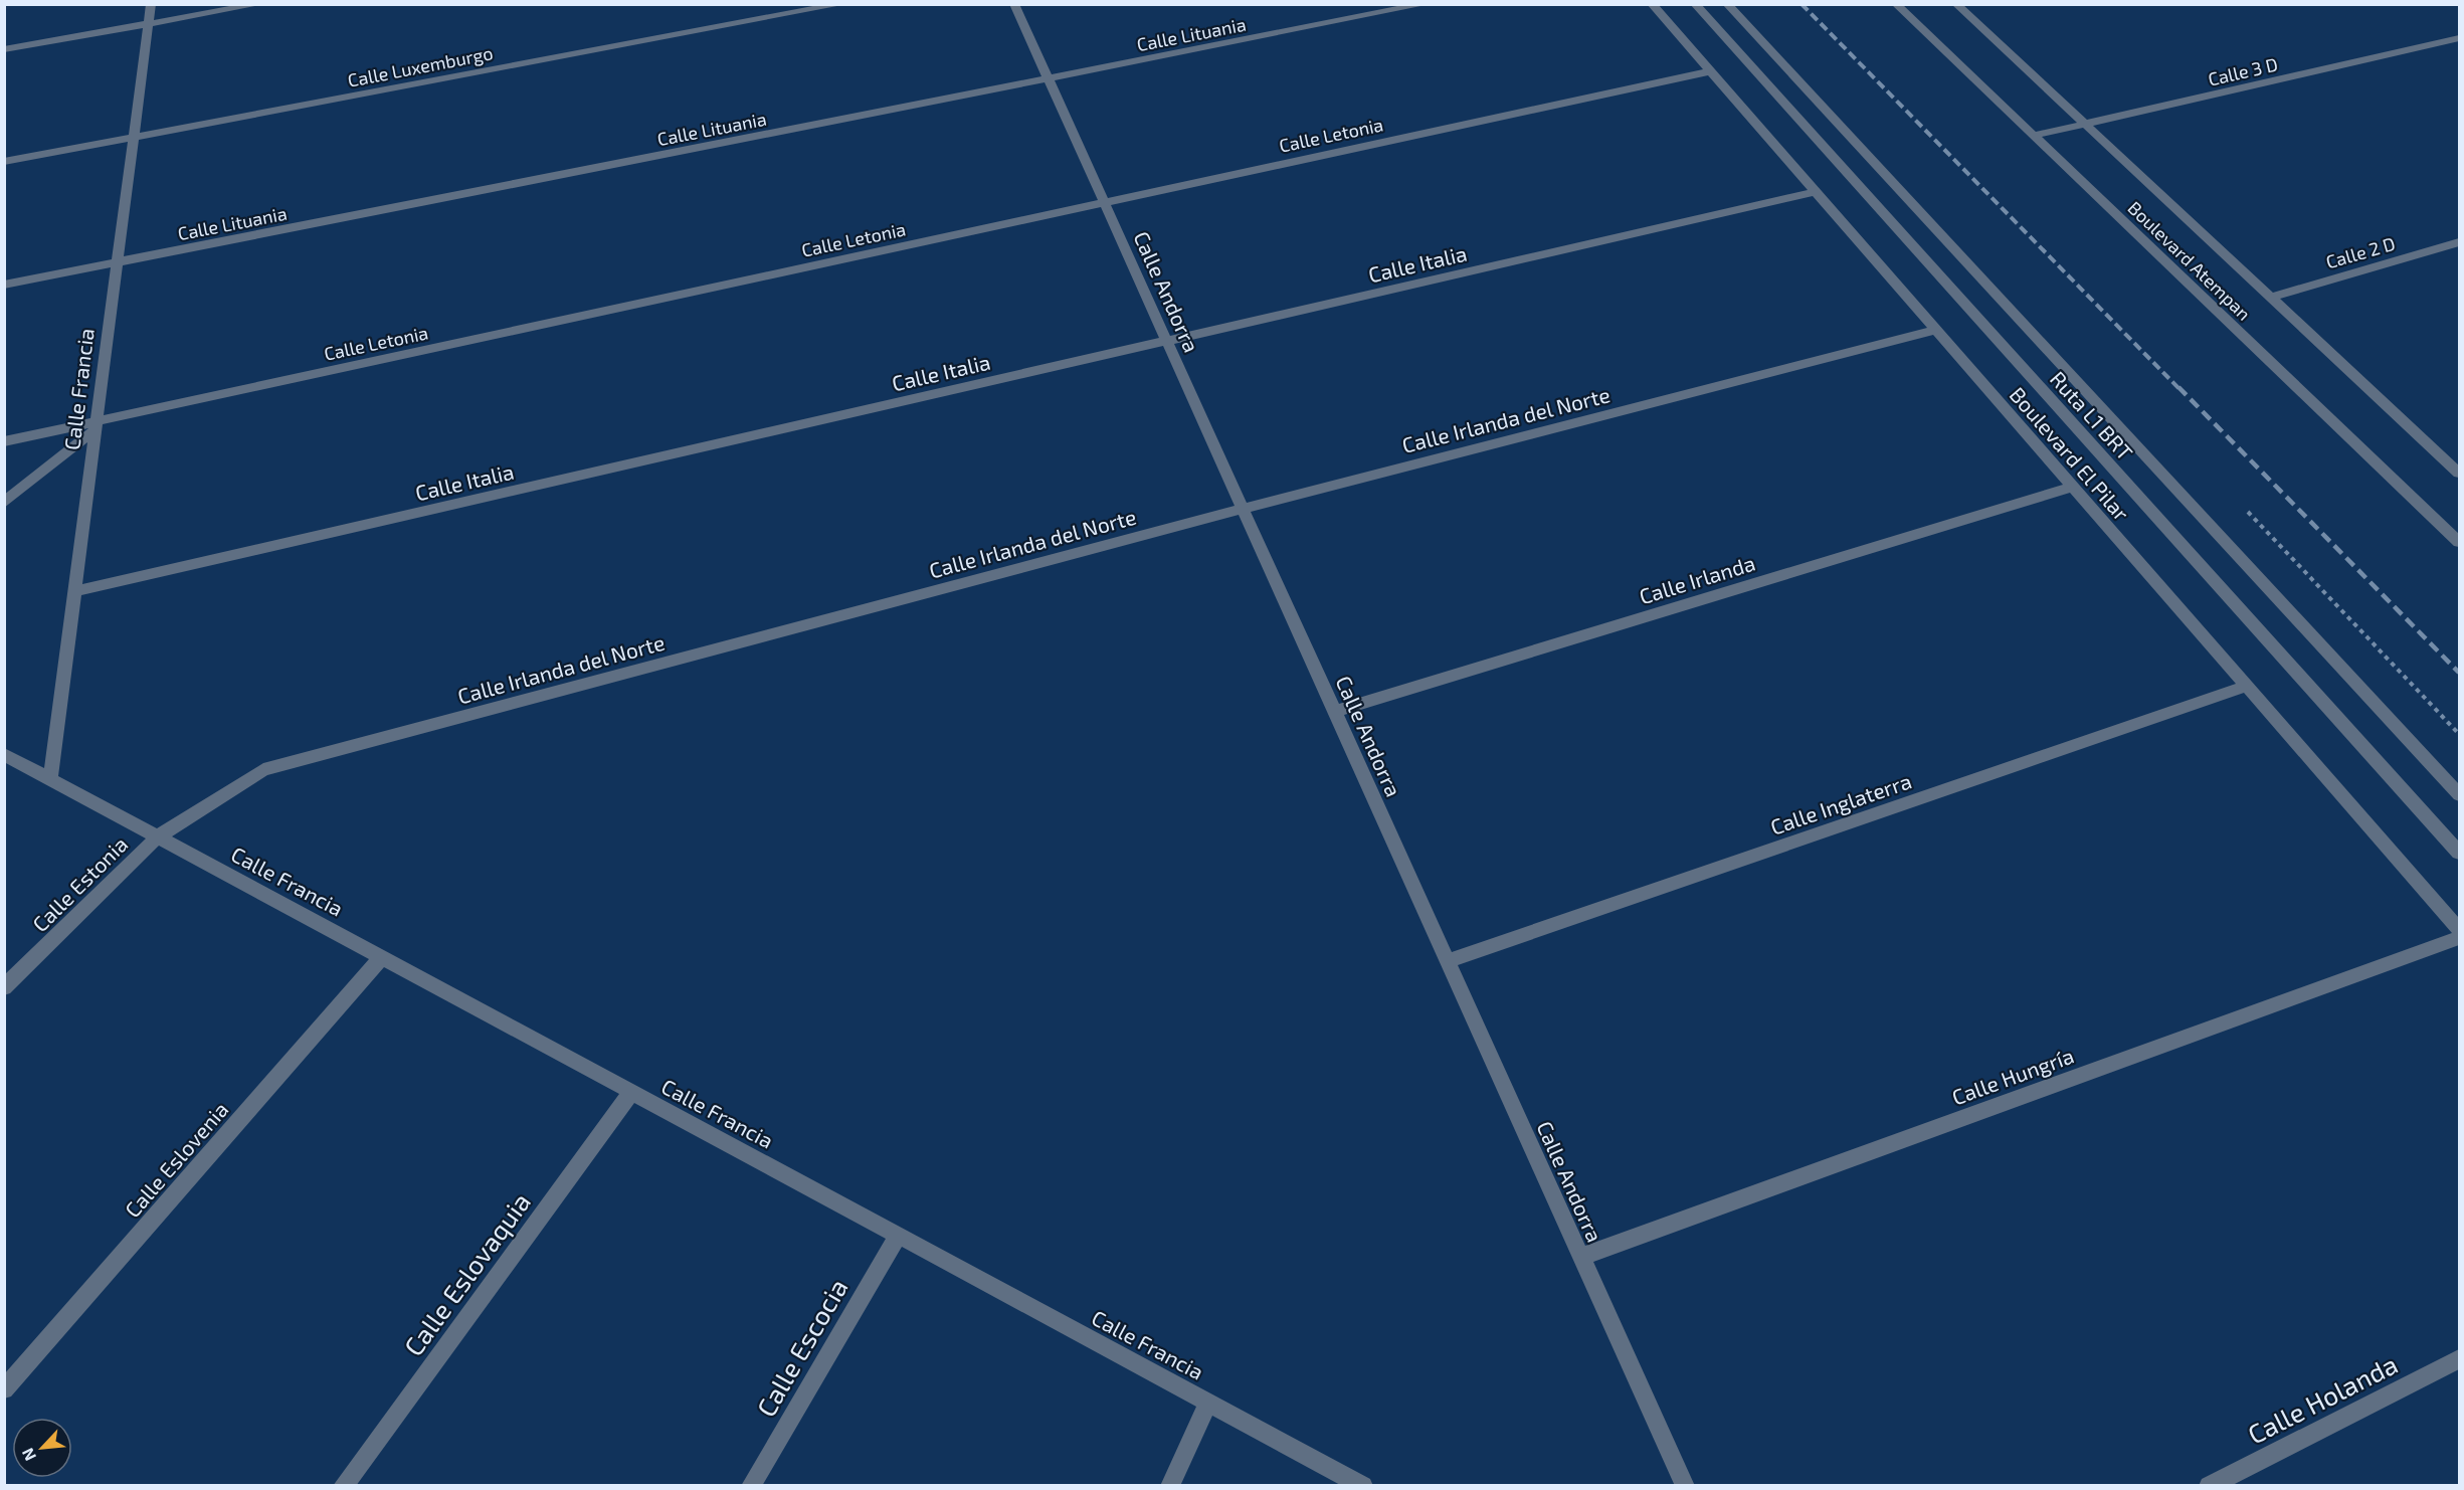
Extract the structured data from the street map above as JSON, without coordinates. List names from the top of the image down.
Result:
{
  "streets": {
    "street": [
      "Calle Lituania",
      "Calle Luxemburgo",
      "Calle 3 D",
      "Calle Letonia",
      "Calle 2 D",
      "Boulevard Atempan",
      "Calle Italia",
      "Calle Andorra",
      "Calle Francia",
      "Ruta L1 BRT",
      "Calle Irlanda del Norte",
      "Boulevard El Pilar",
      "Calle Irlanda",
      "Calle Inglaterra",
      "Calle Estonia",
      "Calle Hungría",
      "Calle Eslovenia",
      "Calle Eslovaquia",
      "Calle Escocia",
      "Calle Holanda"
    ]
  },
  "crossings": [
    ["Calle Lituania", "Calle Andorra"],
    ["Calle Lituania", "Calle Francia"],
    ["Calle Luxemburgo", "Calle Francia"],
    ["Calle 3 D", "Boulevard Atempan"],
    ["Calle Letonia", "Calle Andorra"],
    ["Calle Letonia", "Calle Francia"],
    ["Calle Letonia", "Boulevard El Pilar"],
    ["Calle 2 D", "Boulevard Atempan"],
    ["Calle Italia", "Calle Andorra"],
    ["Calle Italia", "Calle Francia"],
    ["Calle Italia", "Boulevard El Pilar"],
    ["Calle Andorra", "Calle Irlanda del Norte"],
    ["Calle Andorra", "Calle Irlanda"],
    ["Calle Andorra", "Calle Inglaterra"],
    ["Calle Andorra", "Calle Hungría"],
    ["Calle Francia", "Calle Irlanda del Norte"],
    ["Calle Francia", "Calle Estonia"],
    ["Calle Francia", "Calle Eslovenia"],
    ["Calle Francia", "Calle Eslovaquia"],
    ["Calle Francia", "Calle Escocia"],
    ["Calle Irlanda del Norte", "Boulevard El Pilar"],
    ["Calle Irlanda del Norte", "Calle Estonia"],
    ["Boulevard El Pilar", "Calle Irlanda"],
    ["Boulevard El Pilar", "Calle Inglaterra"]
  ],
  "north": "bottom left"
}
